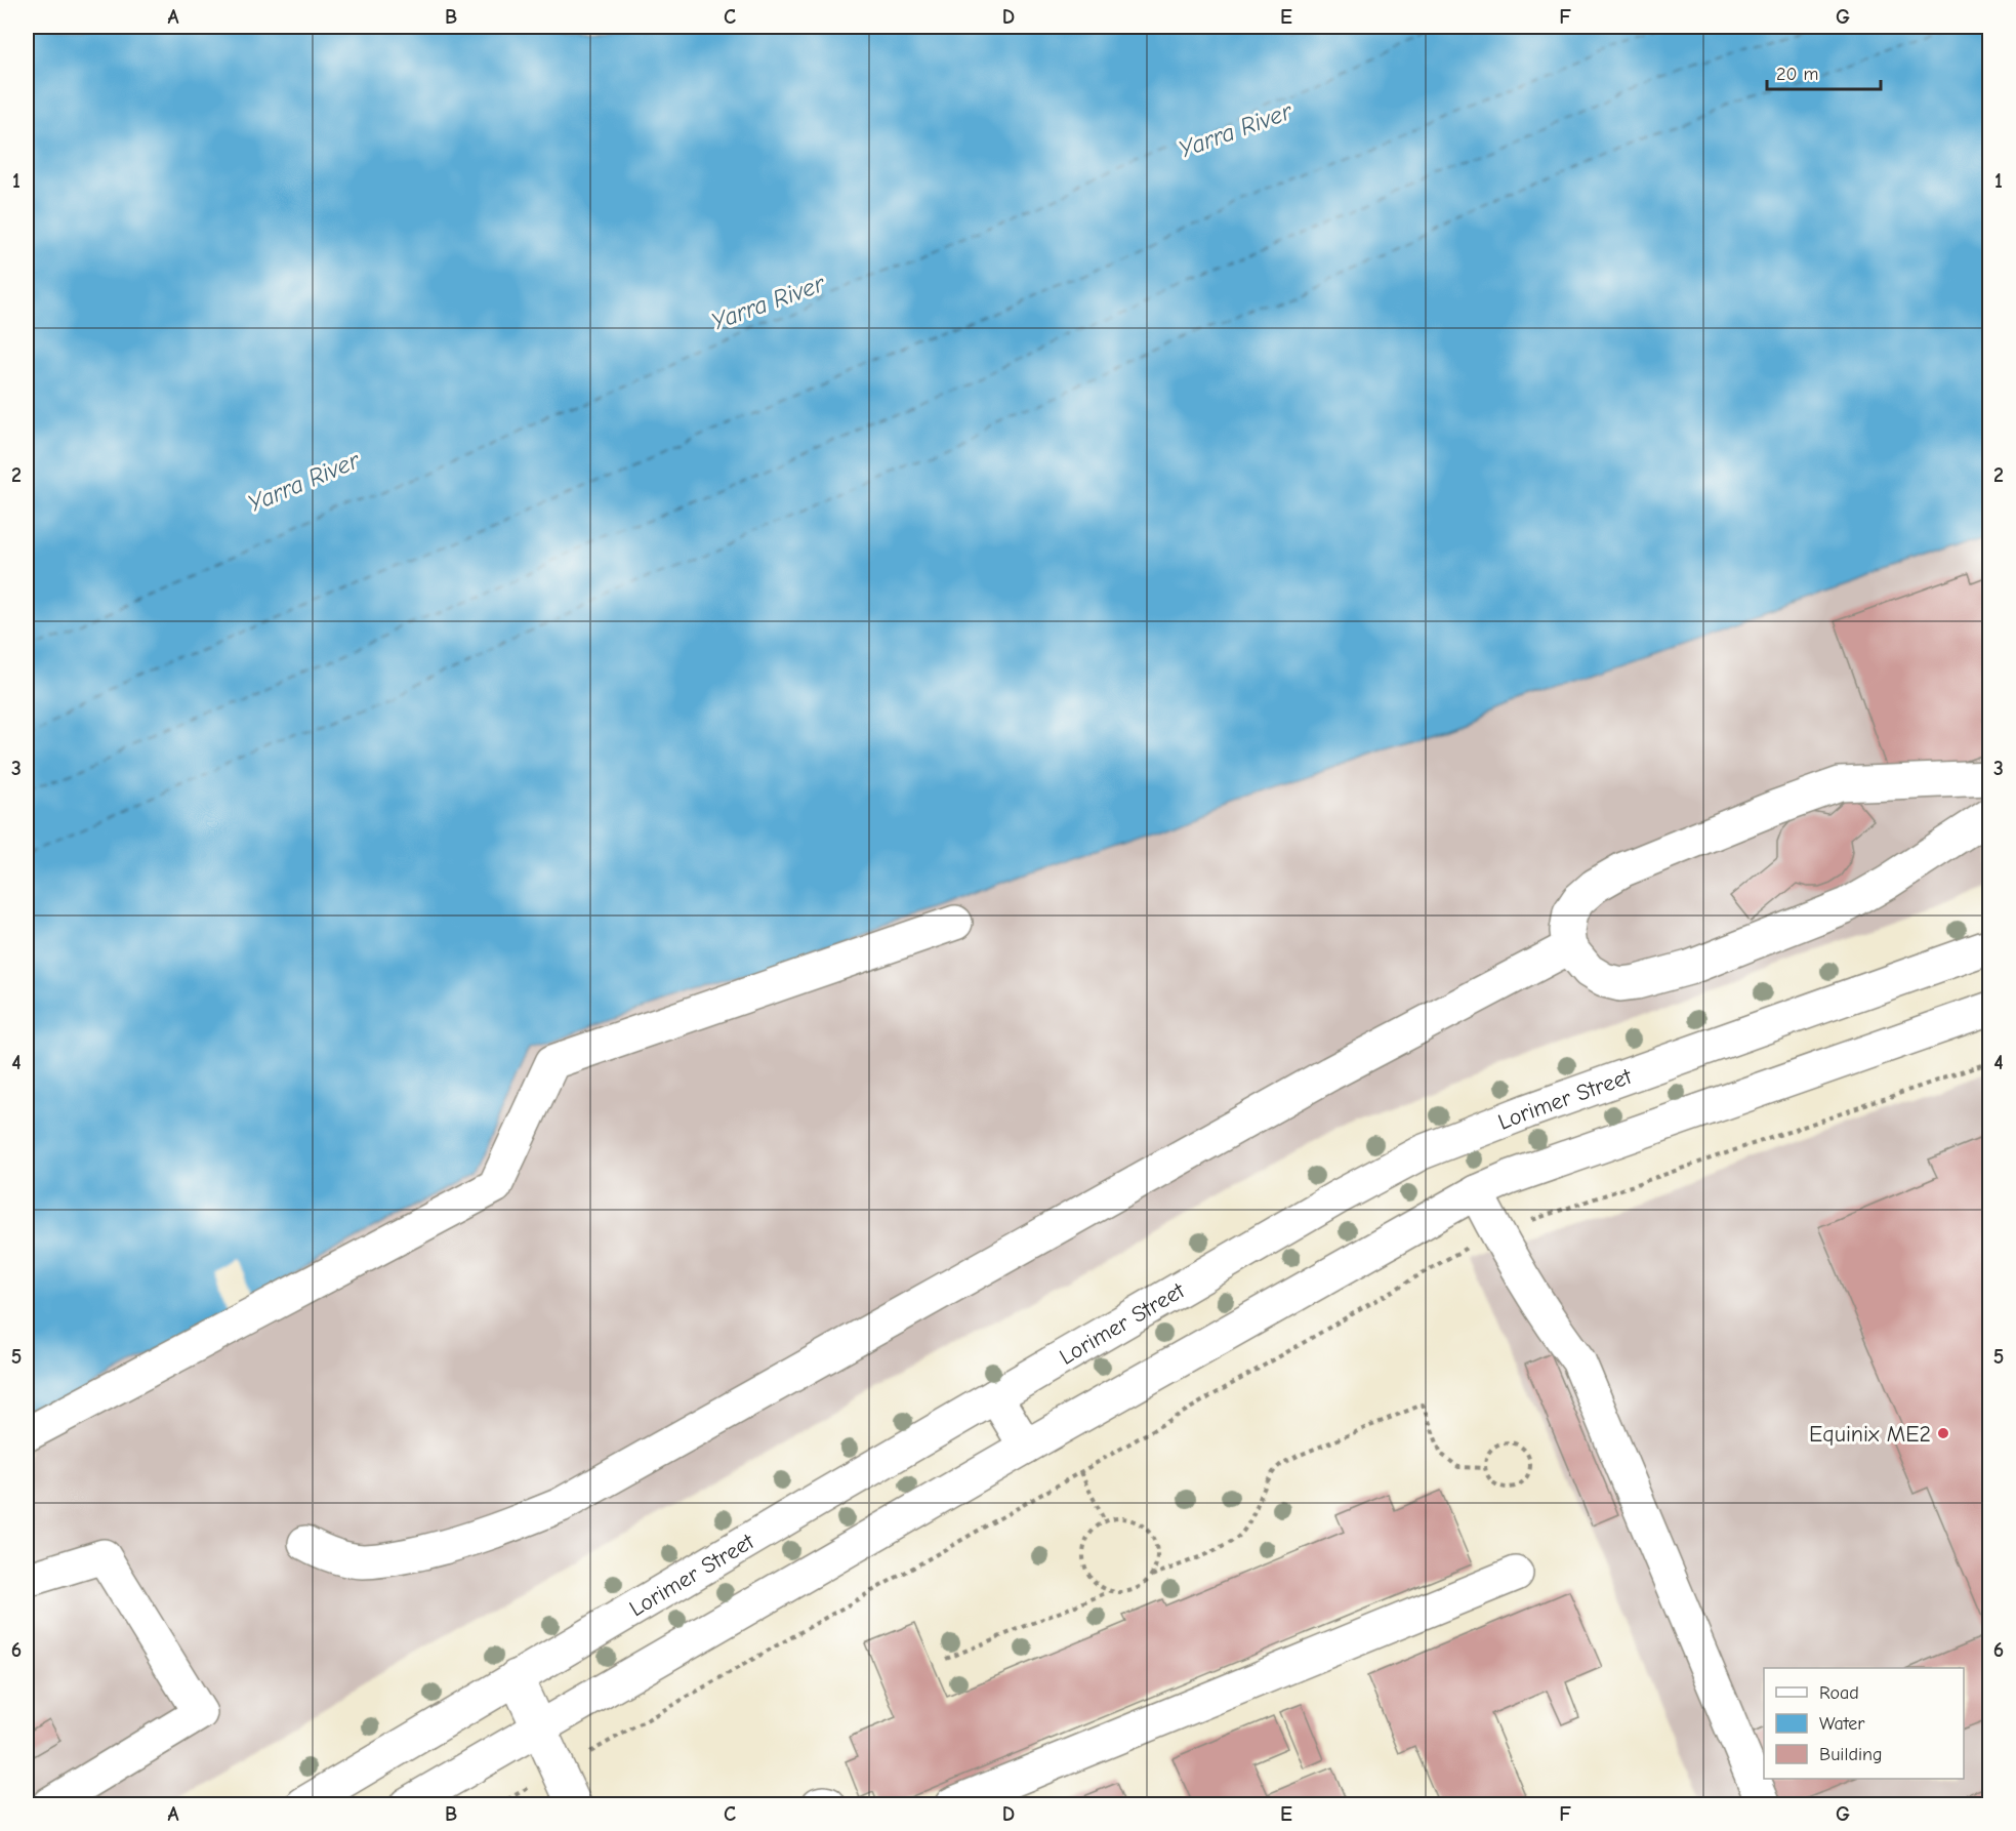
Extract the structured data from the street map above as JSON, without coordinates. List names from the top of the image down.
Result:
{
  "streets": {
    "main road": ["Lorimer Street"]
  },
  "water": ["Yarra River"],
  "places": ["Equinix ME2"],
  "legend": ["Road", "Water", "Building"],
  "scale_bar": "20 m",
  "grid": {
    "columns": [
      "A",
      "B",
      "C",
      "D",
      "E",
      "F",
      "G"
    ],
    "rows": [
      "1",
      "2",
      "3",
      "4",
      "5",
      "6"
    ]
  }
}
